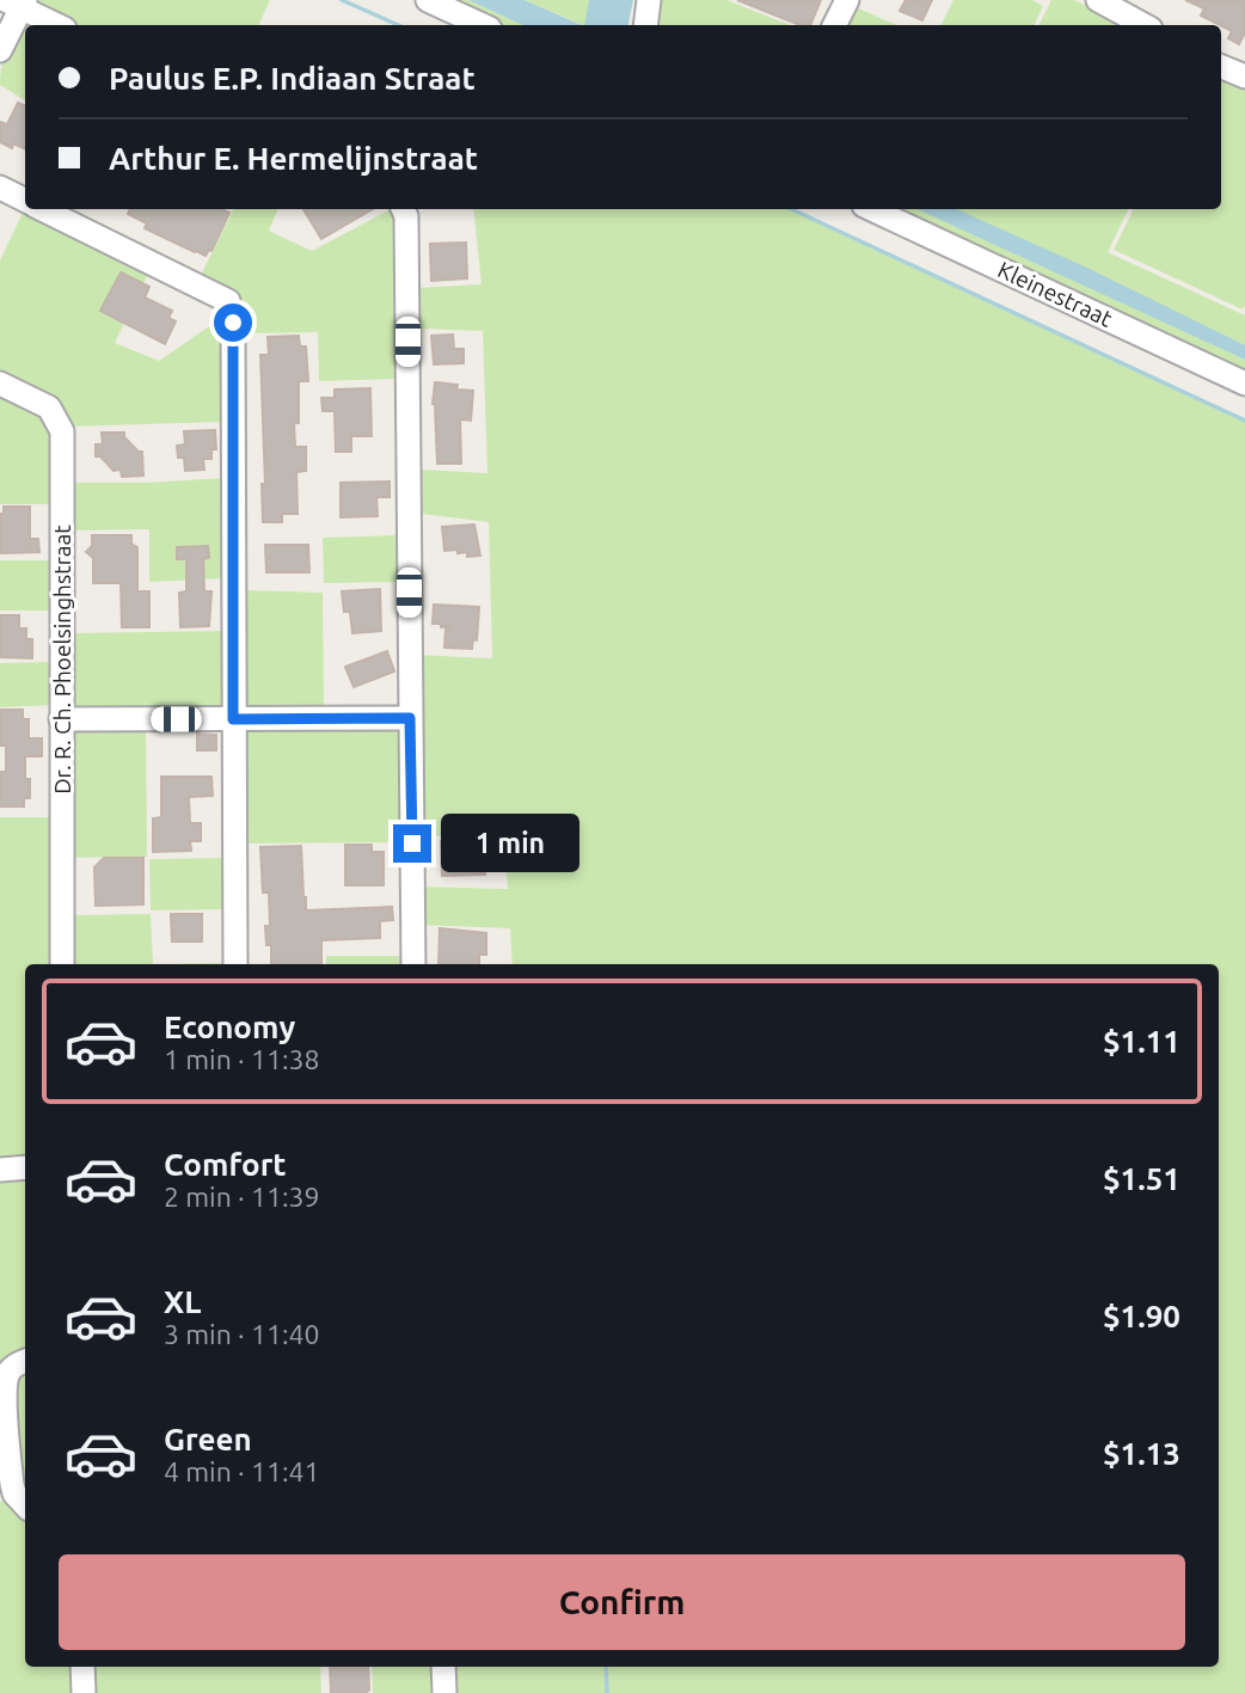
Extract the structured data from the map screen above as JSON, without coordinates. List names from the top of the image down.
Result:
{
  "streets": {
    "street": ["Kleinestraat", "Dr. R. Ch. Phoelsinghstraat"]
  },
  "page": {
    "banner": ["Paulus E.P. Indiaan Straat", "Arthur E. Hermelijnstraat"],
    "bubble": "1 min",
    "list": [
      {
        "name": "Economy",
        "note": "1 min · 11:38",
        "value": "$1.11"
      },
      {
        "name": "Comfort",
        "note": "2 min · 11:39",
        "value": "$1.51"
      },
      {
        "name": "XL",
        "note": "3 min · 11:40",
        "value": "$1.90"
      },
      {
        "name": "Green",
        "note": "4 min · 11:41",
        "value": "$1.13"
      }
    ],
    "buttons": "Confirm"
  }
}
